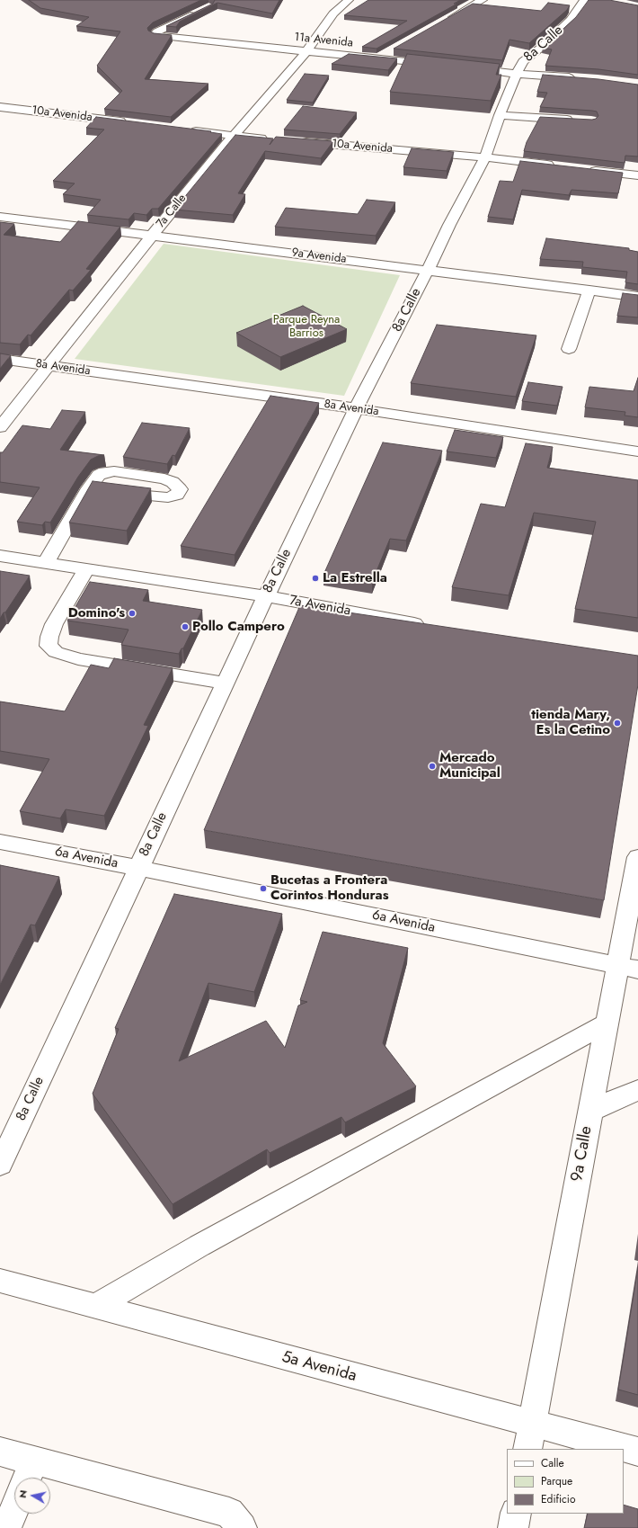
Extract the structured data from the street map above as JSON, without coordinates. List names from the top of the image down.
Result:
{
  "streets": {
    "street": [
      "11a Avenida",
      "8a Calle",
      "10a Avenida",
      "7a Calle",
      "9a Avenida",
      "8a Avenida",
      "7a Avenida",
      "6a Avenida",
      "9a Calle",
      "5a Avenida"
    ]
  },
  "crossings": [
    ["11a Avenida", "7a Calle"],
    ["8a Calle", "10a Avenida"],
    ["8a Calle", "9a Avenida"],
    ["8a Calle", "8a Avenida"],
    ["8a Calle", "7a Avenida"],
    ["8a Calle", "6a Avenida"],
    ["7a Calle", "9a Avenida"],
    ["7a Calle", "8a Avenida"],
    ["6a Avenida", "9a Calle"],
    ["9a Calle", "5a Avenida"]
  ],
  "parks": ["Parque Reyna Barrios"],
  "places": [
    "La Estrella",
    "Domino's",
    "Pollo Campero",
    "tienda Mary, Es la Cetino",
    "Mercado Municipal",
    "Bucetas a Frontera Corintos Honduras"
  ],
  "legend": ["Calle", "Parque", "Edificio"],
  "north": "left"
}
